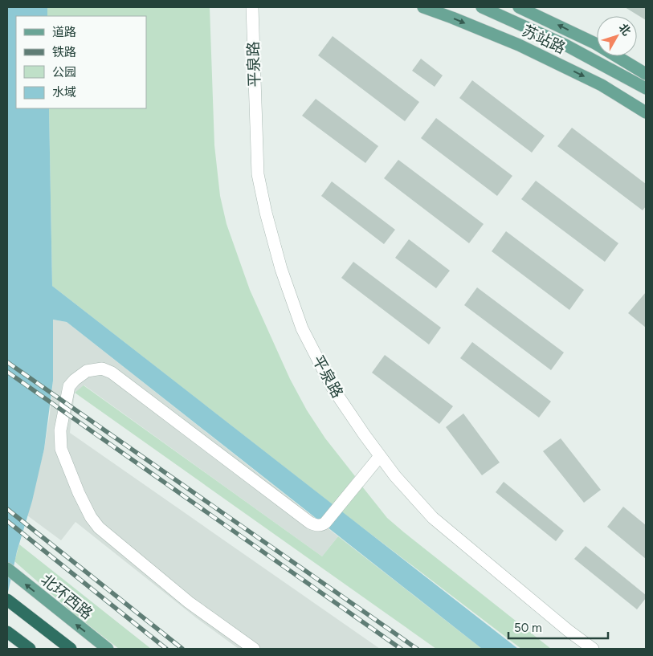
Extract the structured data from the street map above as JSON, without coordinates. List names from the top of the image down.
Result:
{
  "streets": {
    "main road": ["苏站路", "北环西路"],
    "street": ["平泉路"]
  },
  "one_way": ["北环西路"],
  "legend": [
    "道路",
    "铁路",
    "公园",
    "水域"
  ],
  "scale_bar": "50 m",
  "north": "top right"
}
